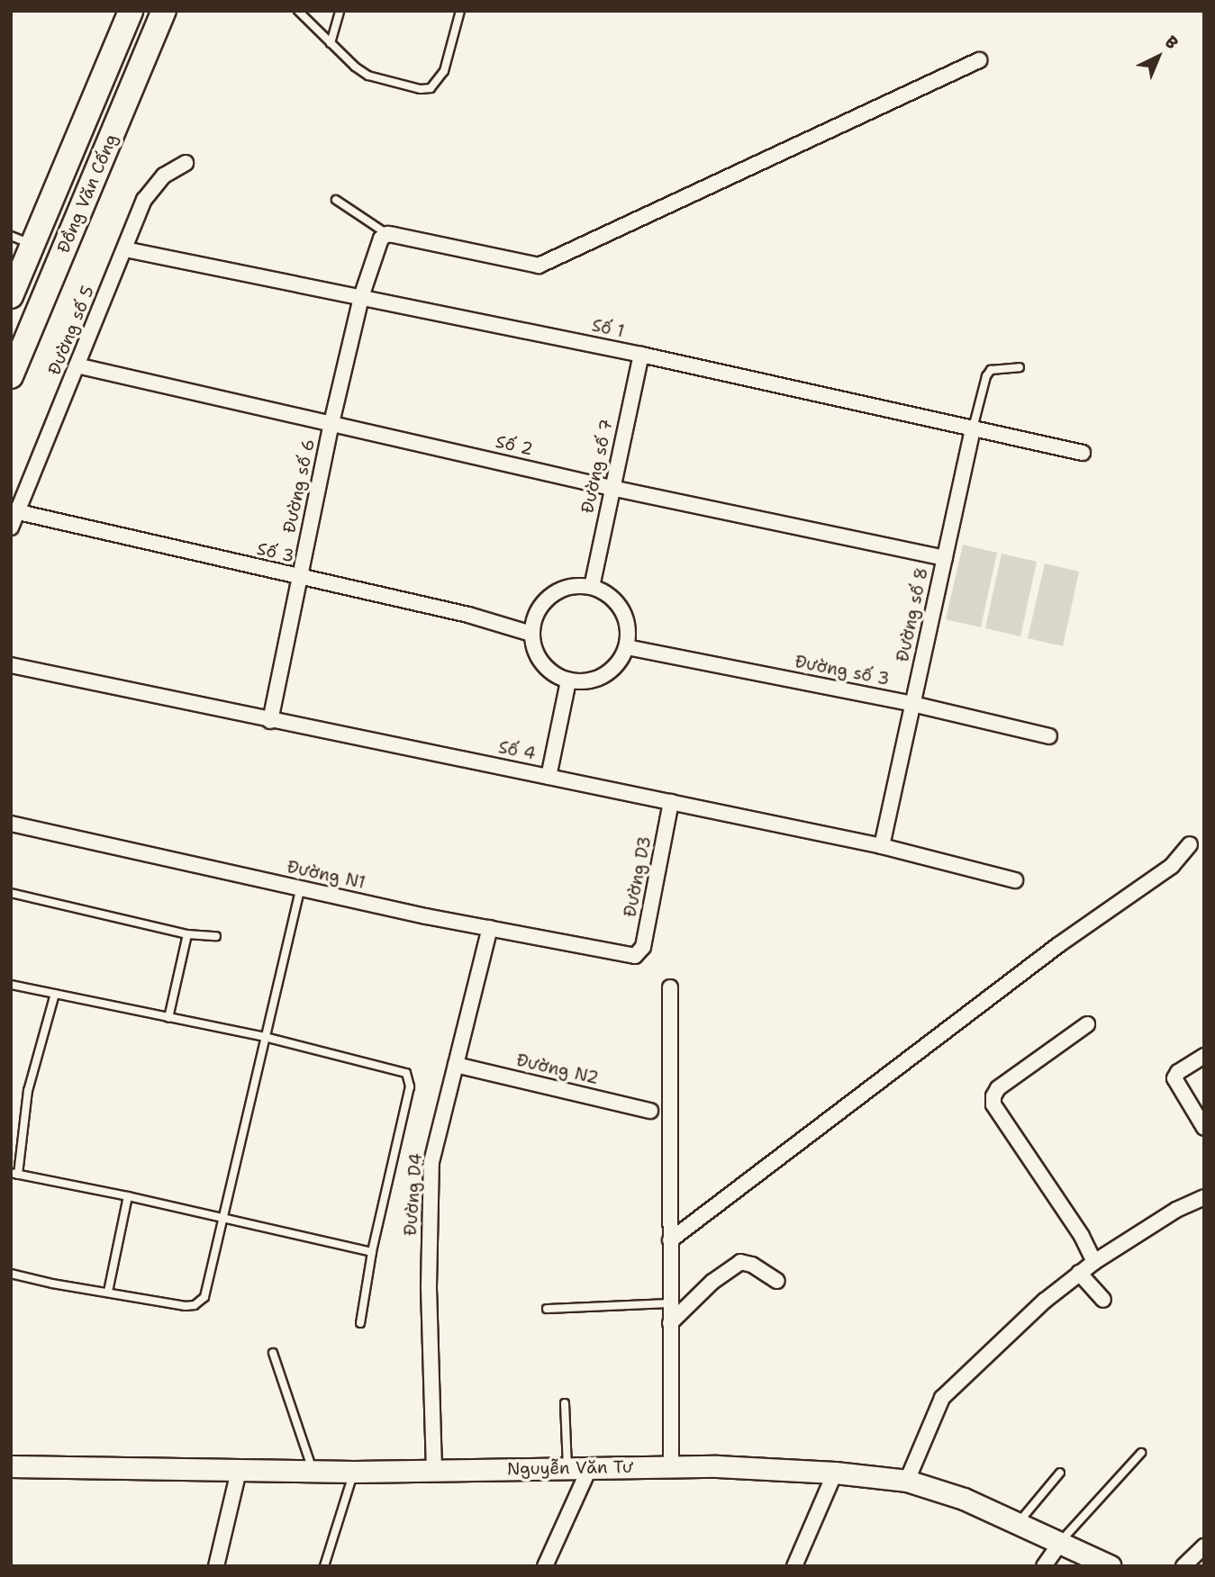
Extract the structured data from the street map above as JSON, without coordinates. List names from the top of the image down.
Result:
{
  "streets": {
    "highway": ["Đồng Văn Cống"],
    "main road": ["Nguyễn Văn Tư"],
    "street": [
      "Số 1",
      "Đường số 5",
      "Số 2",
      "Đường số 7",
      "Đường số 6",
      "Số 3",
      "Đường số 8",
      "Đường số 3",
      "Số 4",
      "Đường N1",
      "Đường D3",
      "Đường N2",
      "Đường D4"
    ]
  },
  "crossings": [
    ["Số 1", "Đường số 5"],
    ["Số 1", "Đường số 7"],
    ["Số 1", "Đường số 6"],
    ["Số 1", "Đường số 8"],
    ["Đường số 5", "Số 2"],
    ["Đường số 5", "Số 3"],
    ["Số 2", "Đường số 7"],
    ["Số 2", "Đường số 6"],
    ["Số 2", "Đường số 8"],
    ["Đường số 7", "Số 3"],
    ["Đường số 7", "Đường số 3"],
    ["Đường số 6", "Số 3"],
    ["Đường số 6", "Số 4"],
    ["Số 3", "Đường số 3"],
    ["Đường số 8", "Đường số 3"],
    ["Đường số 8", "Số 4"],
    ["Số 4", "Đường D3"],
    ["Đường N1", "Đường D3"],
    ["Đường N1", "Đường D4"],
    ["Đường N2", "Đường D4"],
    ["Đường D4", "Nguyễn Văn Tư"]
  ],
  "north": "top right"
}
